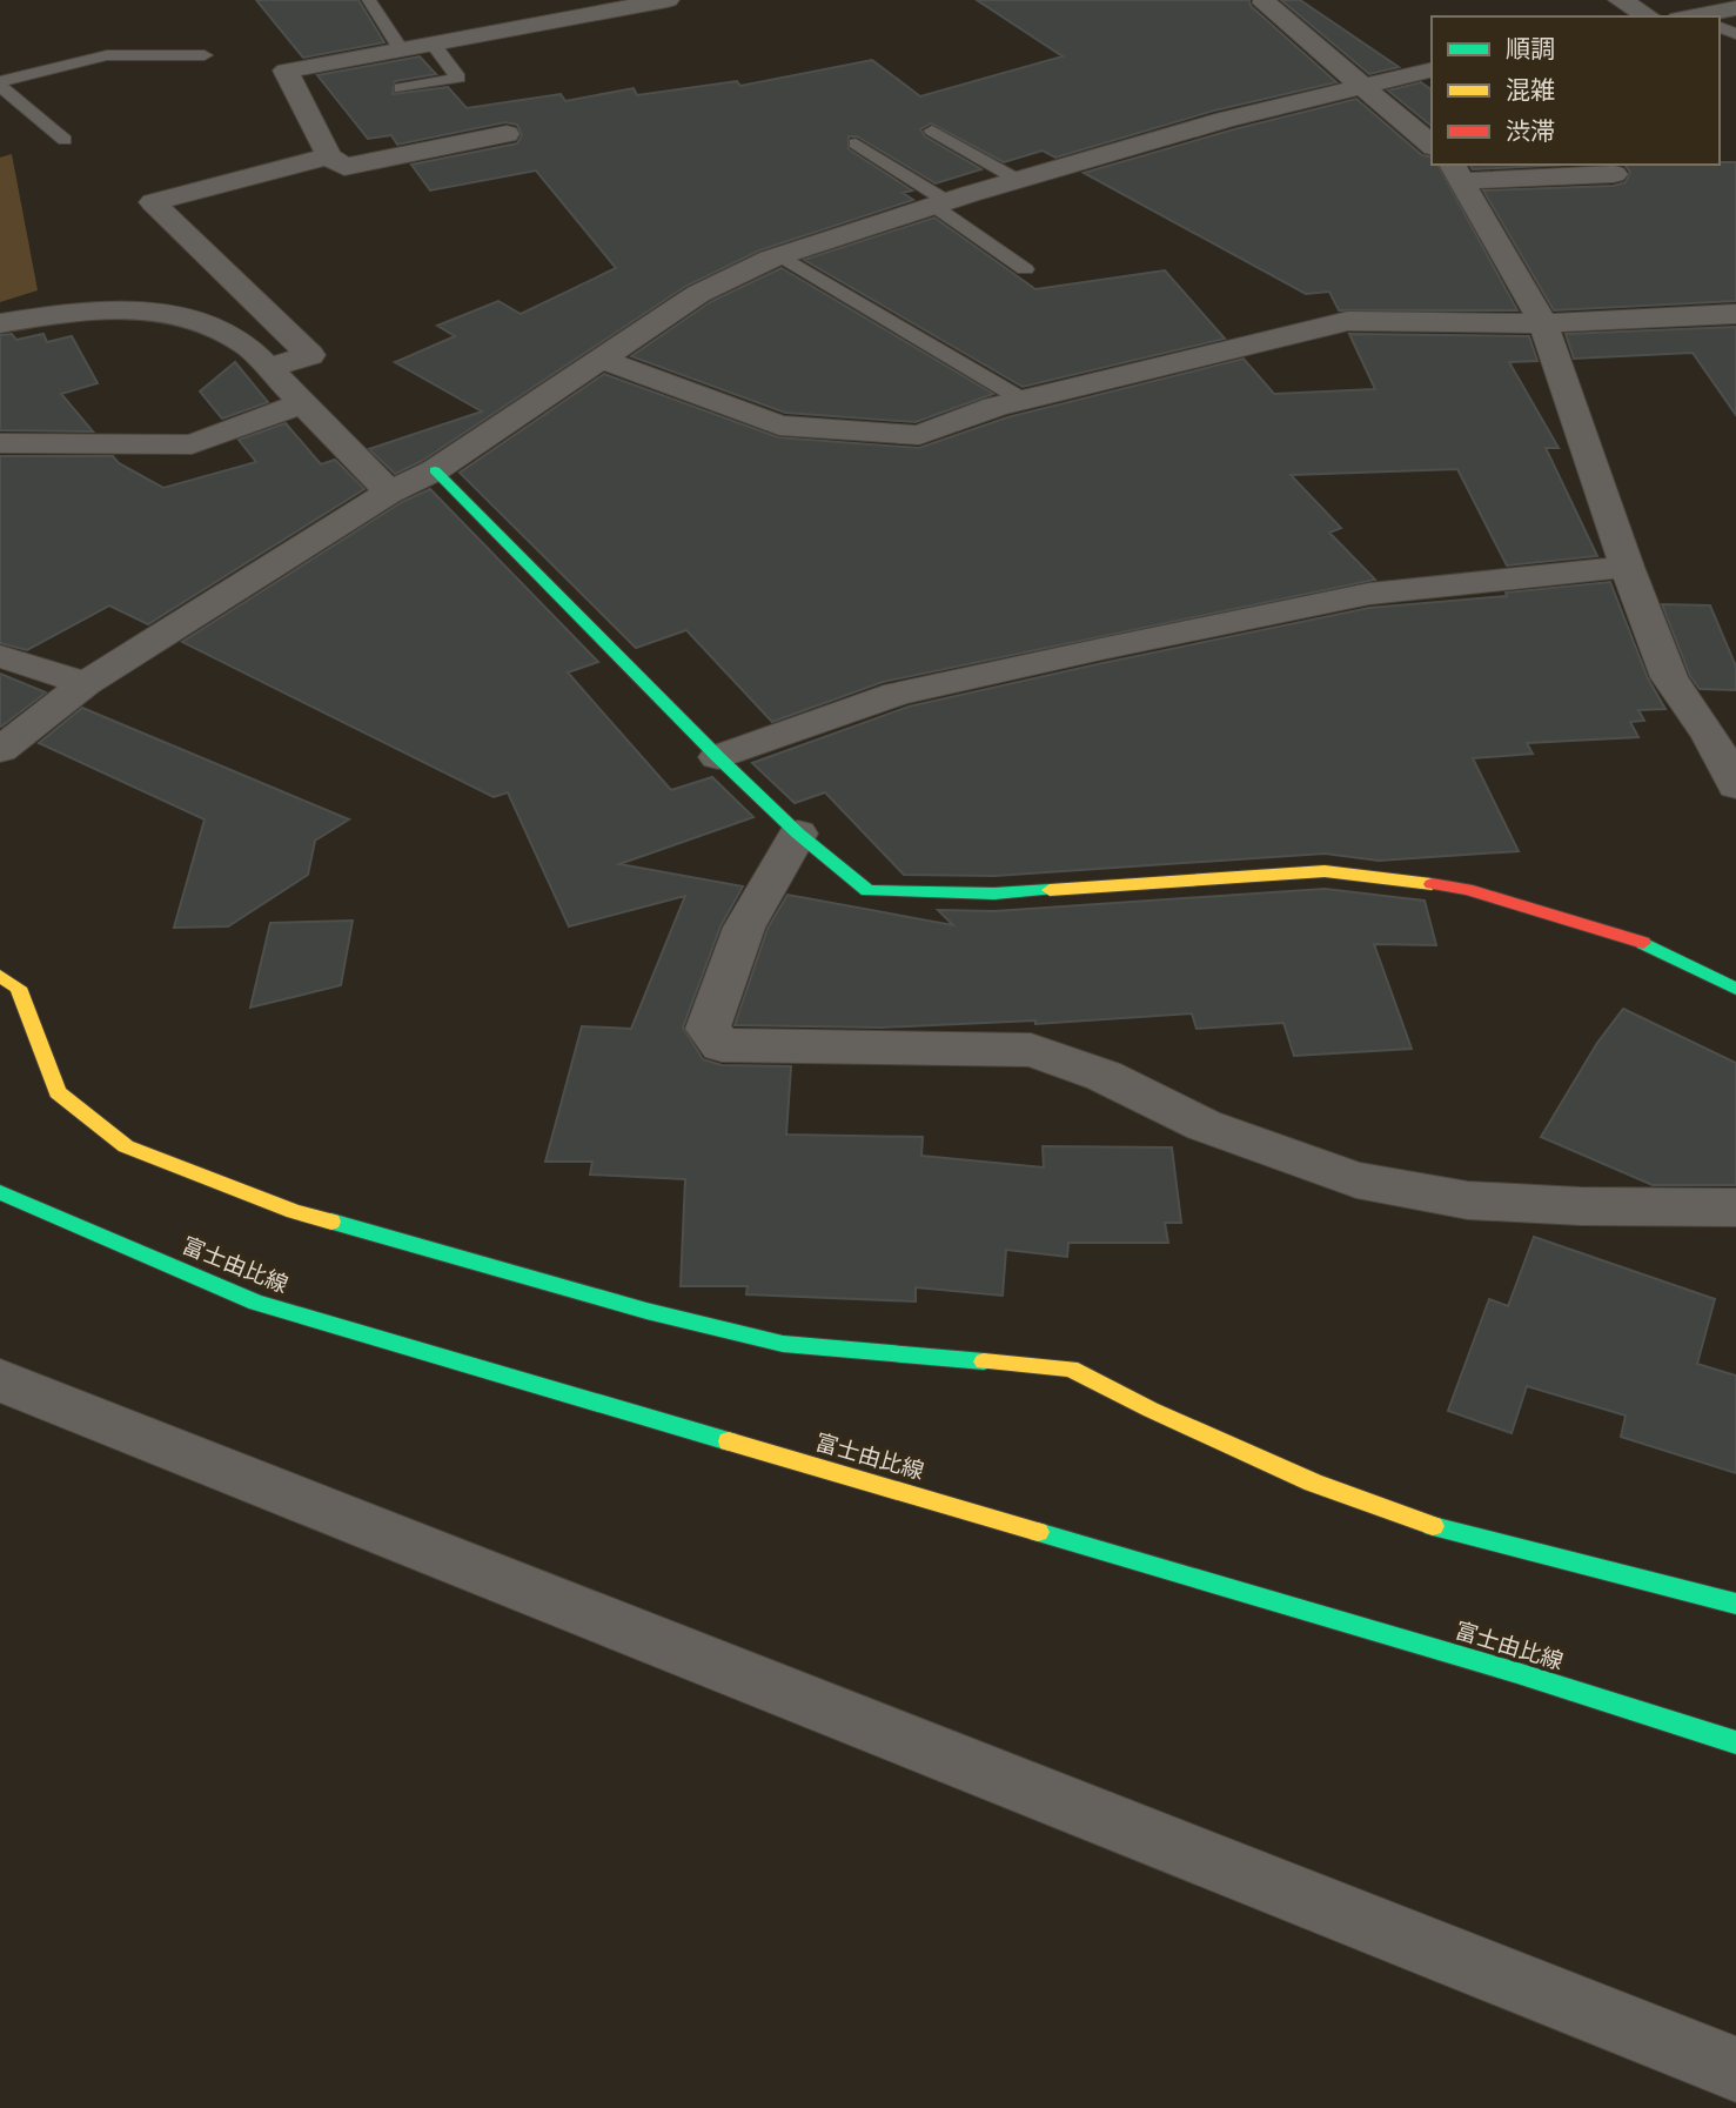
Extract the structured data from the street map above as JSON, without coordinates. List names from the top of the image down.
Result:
{
  "streets": {
    "street": ["富士由比線"]
  },
  "legend": ["順調", "混雑", "渋滞"]
}
